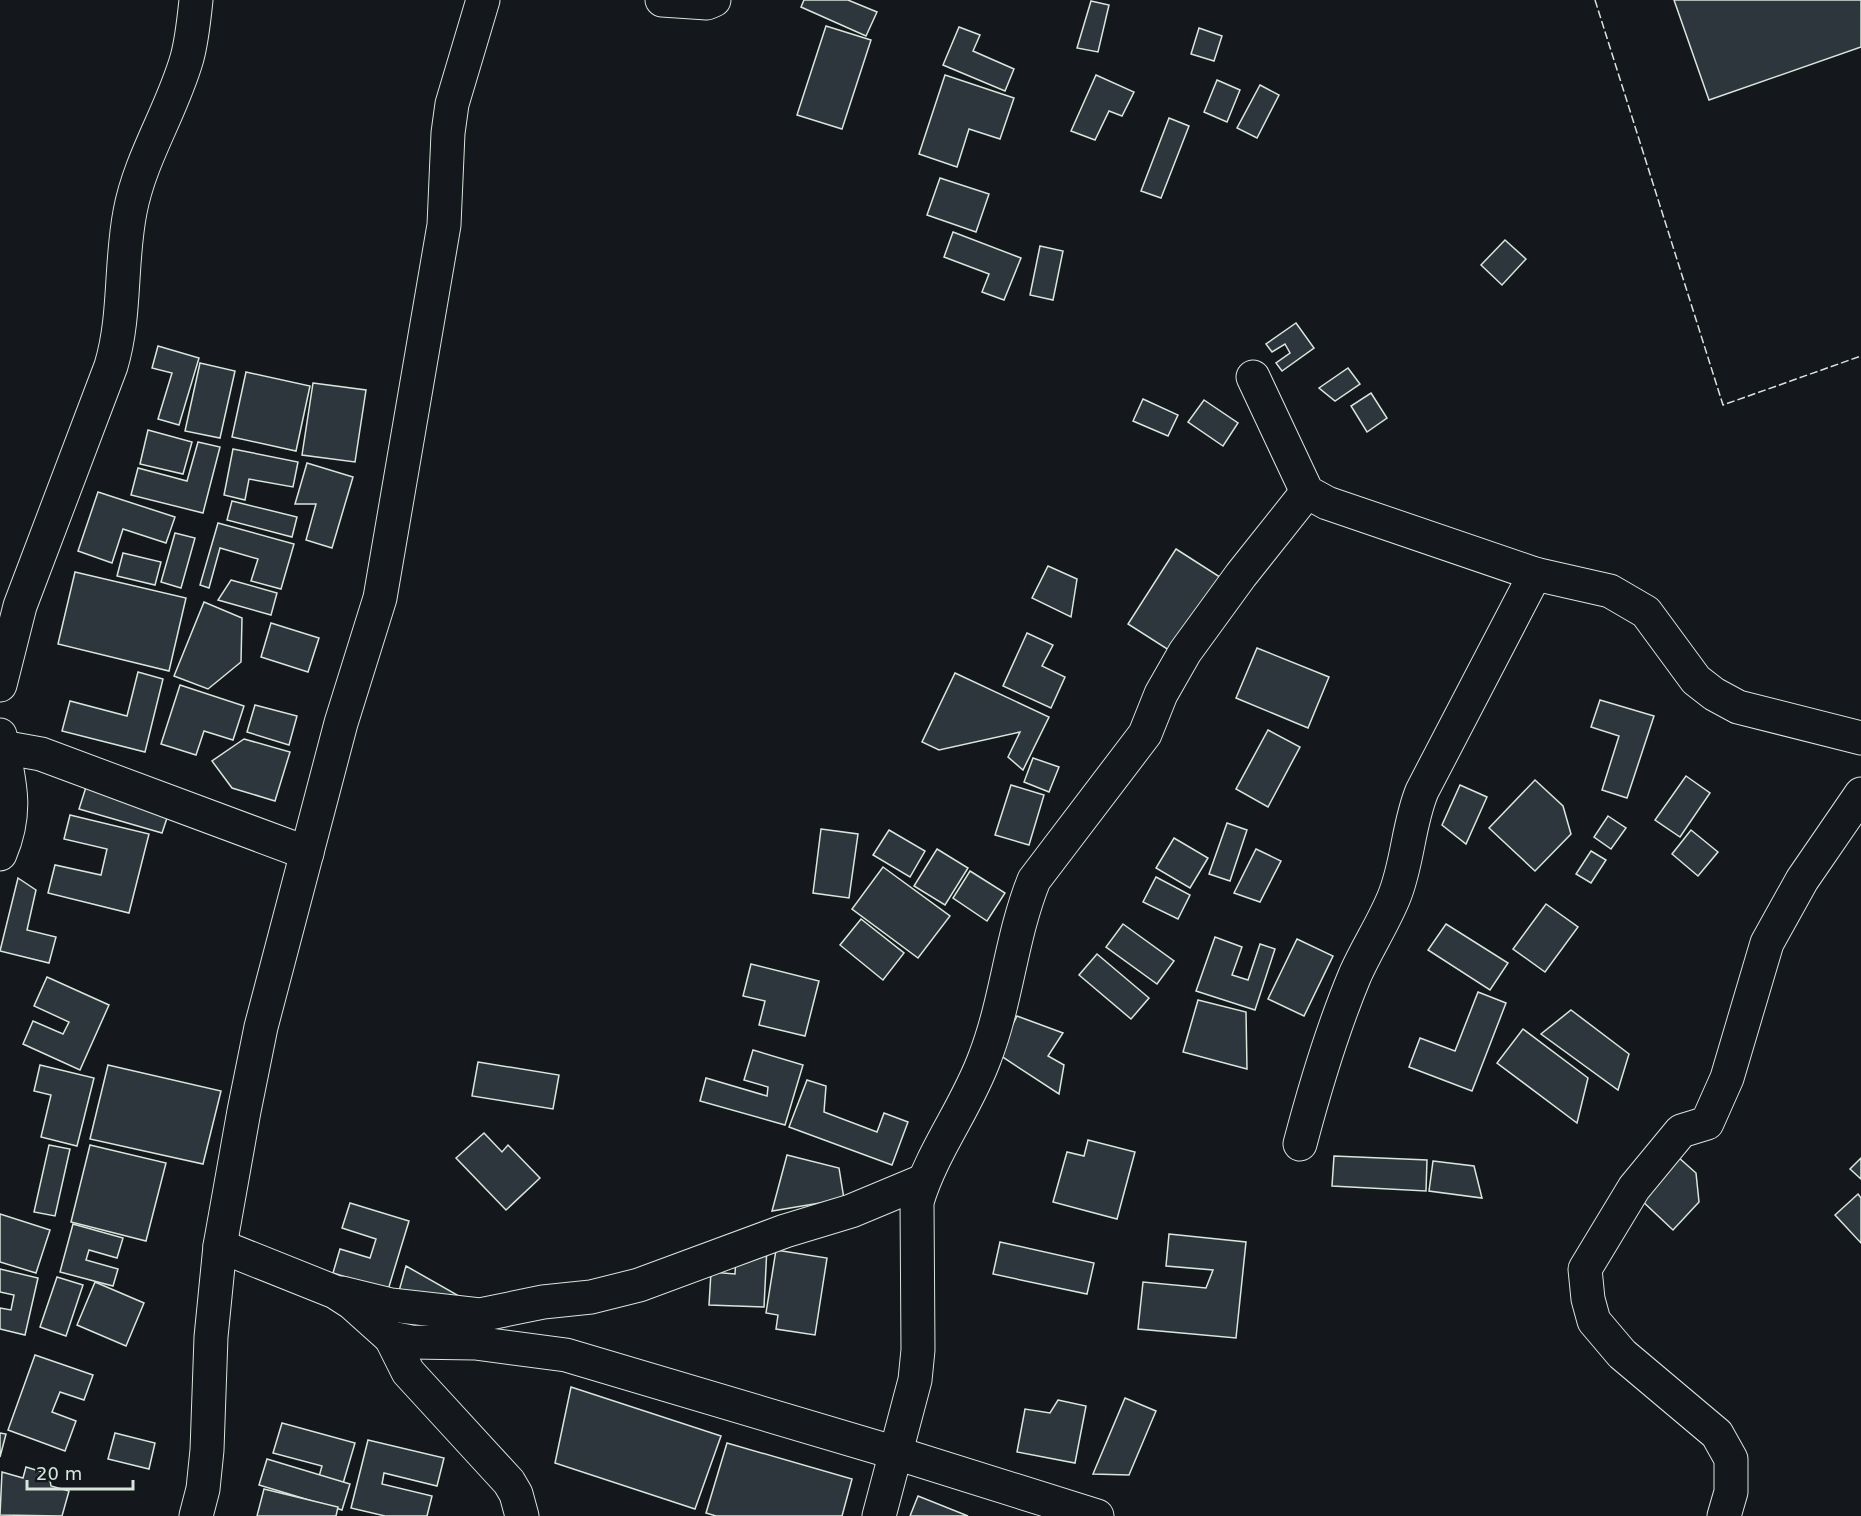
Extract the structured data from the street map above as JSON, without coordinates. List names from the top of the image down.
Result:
{
  "scale_bar": "20 m"
}
